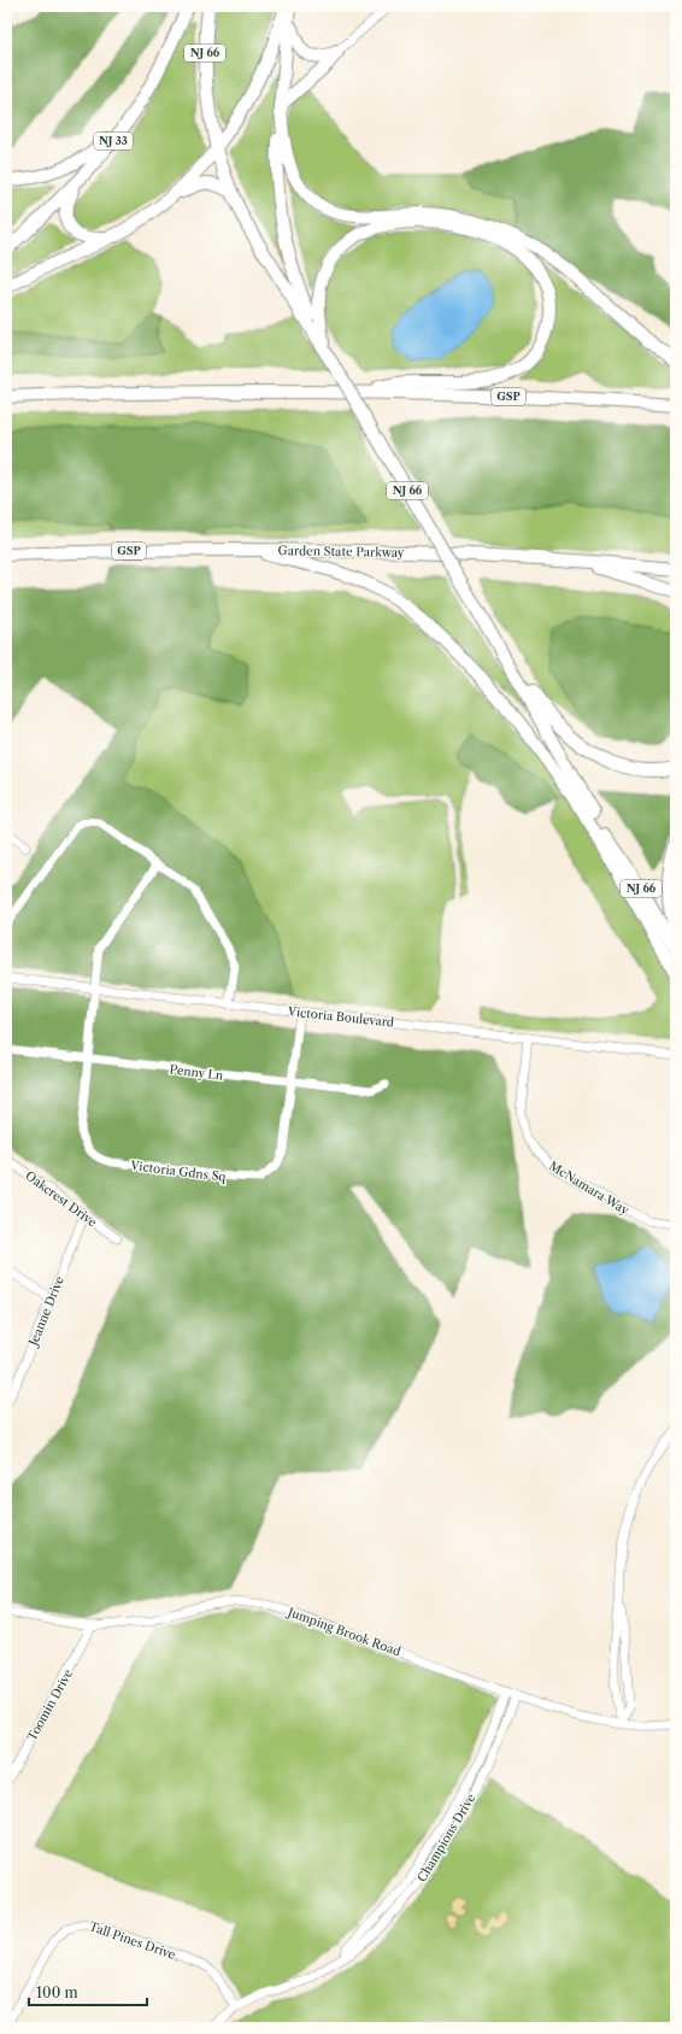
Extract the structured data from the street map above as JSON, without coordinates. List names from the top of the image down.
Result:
{
  "streets": {
    "highway": [
      "NJ 66",
      "NJ 33",
      "GSP",
      "Garden State Parkway"
    ],
    "street": [
      "Victoria Boulevard",
      "Penny Ln",
      "Victoria Gdns Sq",
      "McNamara Way",
      "Oakcrest Drive",
      "Jeanne Drive",
      "Jumping Brook Road",
      "Toomin Drive",
      "Champions Drive",
      "Tall Pines Drive"
    ]
  },
  "crossings": [
    ["Victoria Boulevard", "Victoria Gdns Sq"],
    ["Victoria Boulevard", "McNamara Way"],
    ["Penny Ln", "Victoria Gdns Sq"],
    ["Oakcrest Drive", "Jeanne Drive"],
    ["Jumping Brook Road", "Toomin Drive"],
    ["Jumping Brook Road", "Champions Drive"],
    ["Champions Drive", "Tall Pines Drive"]
  ],
  "scale_bar": "100 m"
}
